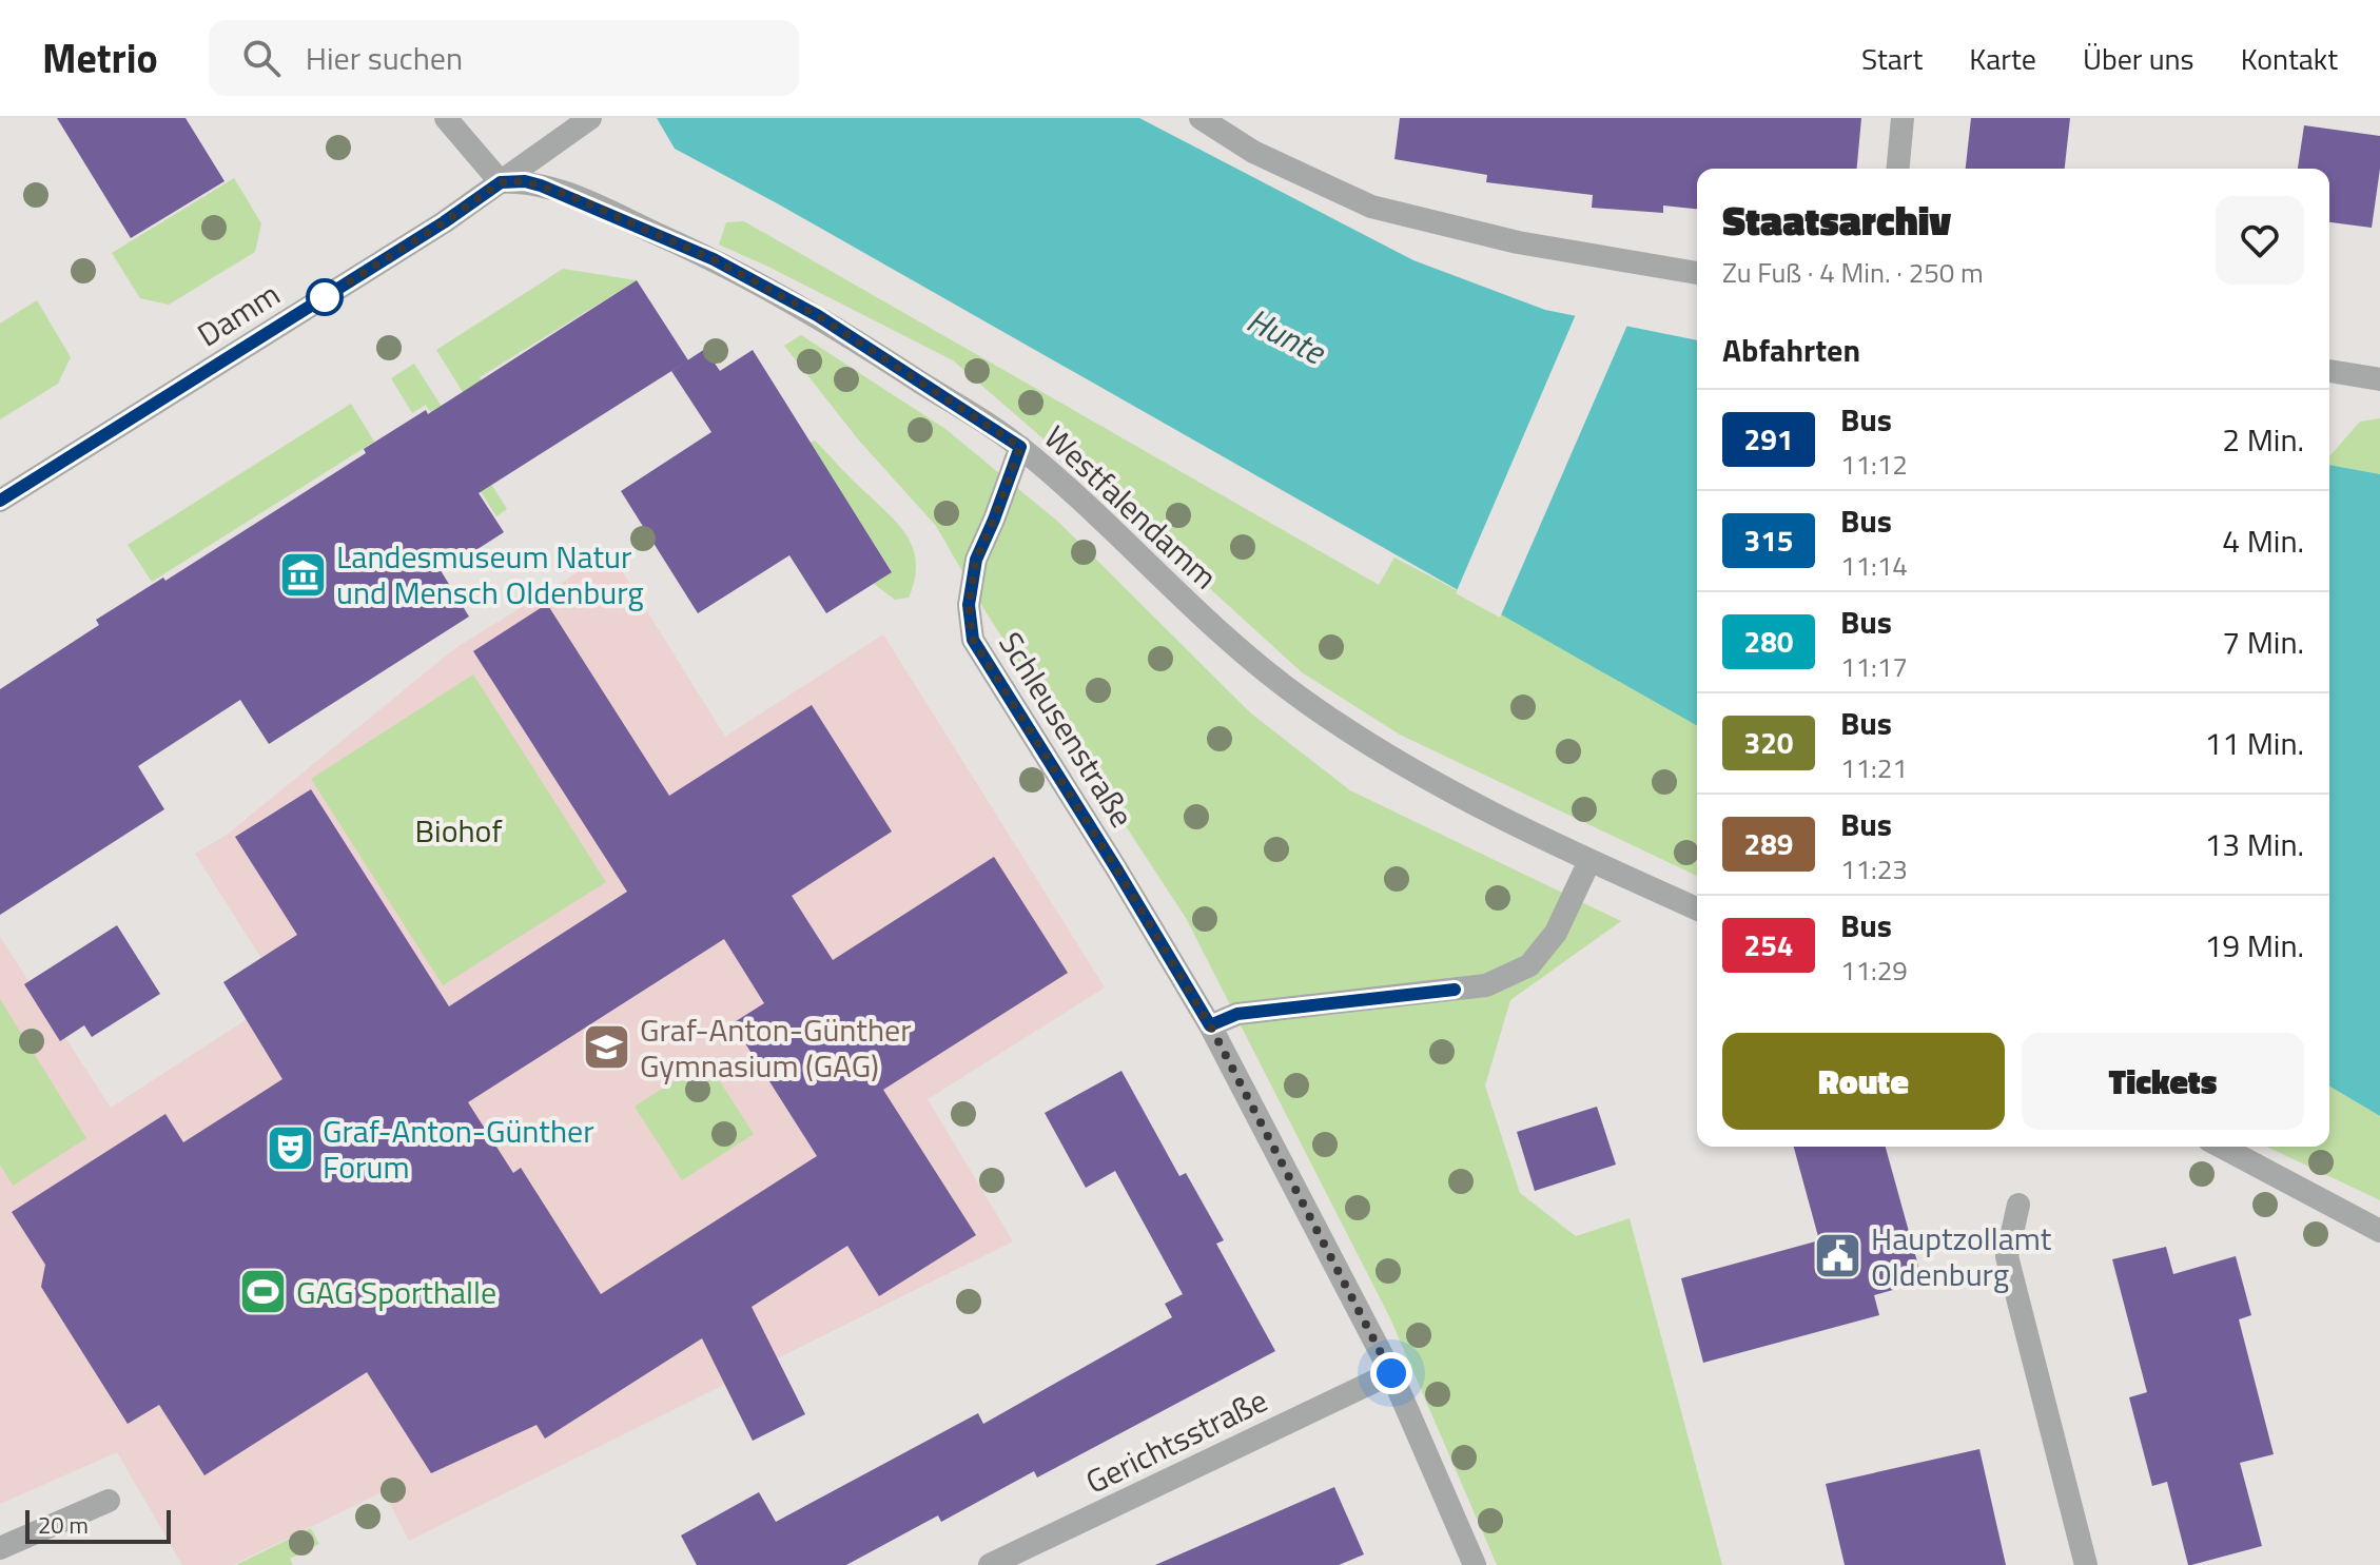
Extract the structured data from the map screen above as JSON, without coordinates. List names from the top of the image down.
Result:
{
  "streets": {
    "street": [
      "Damm",
      "Westfalendamm",
      "Schleusenstraße",
      "Gerichtsstraße"
    ]
  },
  "crossings": [
    ["Damm", "Westfalendamm"],
    ["Westfalendamm", "Schleusenstraße"],
    ["Schleusenstraße", "Gerichtsstraße"]
  ],
  "water": ["Hunte"],
  "parks": ["Biohof"],
  "places": {
    "museum": ["Landesmuseum Natur und Mensch Oldenburg"],
    "school or university": ["Graf-Anton-Günther Gymnasium (GAG)"],
    "theatre": ["Graf-Anton-Günther Forum"],
    "public building": ["Hauptzollamt Oldenburg"],
    "sports": ["GAG Sporthalle"]
  },
  "lines": ["bus line 291"],
  "scale_bar": "20 m",
  "page": {
    "header": "Metrio",
    "search": "Hier suchen",
    "nav": [
      "Start",
      "Karte",
      "Über uns",
      "Kontakt"
    ],
    "heading": [
      ["Staatsarchiv", "Zu Fuß · 4 Min. · 250 m"],
      "Abfahrten"
    ],
    "list": [
      {
        "mark": "291",
        "name": "Bus",
        "note": "11:12",
        "value": "2 Min."
      },
      {
        "mark": "315",
        "name": "Bus",
        "note": "11:14",
        "value": "4 Min."
      },
      {
        "mark": "280",
        "name": "Bus",
        "note": "11:17",
        "value": "7 Min."
      },
      {
        "mark": "320",
        "name": "Bus",
        "note": "11:21",
        "value": "11 Min."
      },
      {
        "mark": "289",
        "name": "Bus",
        "note": "11:23",
        "value": "13 Min."
      },
      {
        "mark": "254",
        "name": "Bus",
        "note": "11:29",
        "value": "19 Min."
      }
    ],
    "buttons": ["Route", "Tickets"],
    "scale": "20 m"
  }
}
